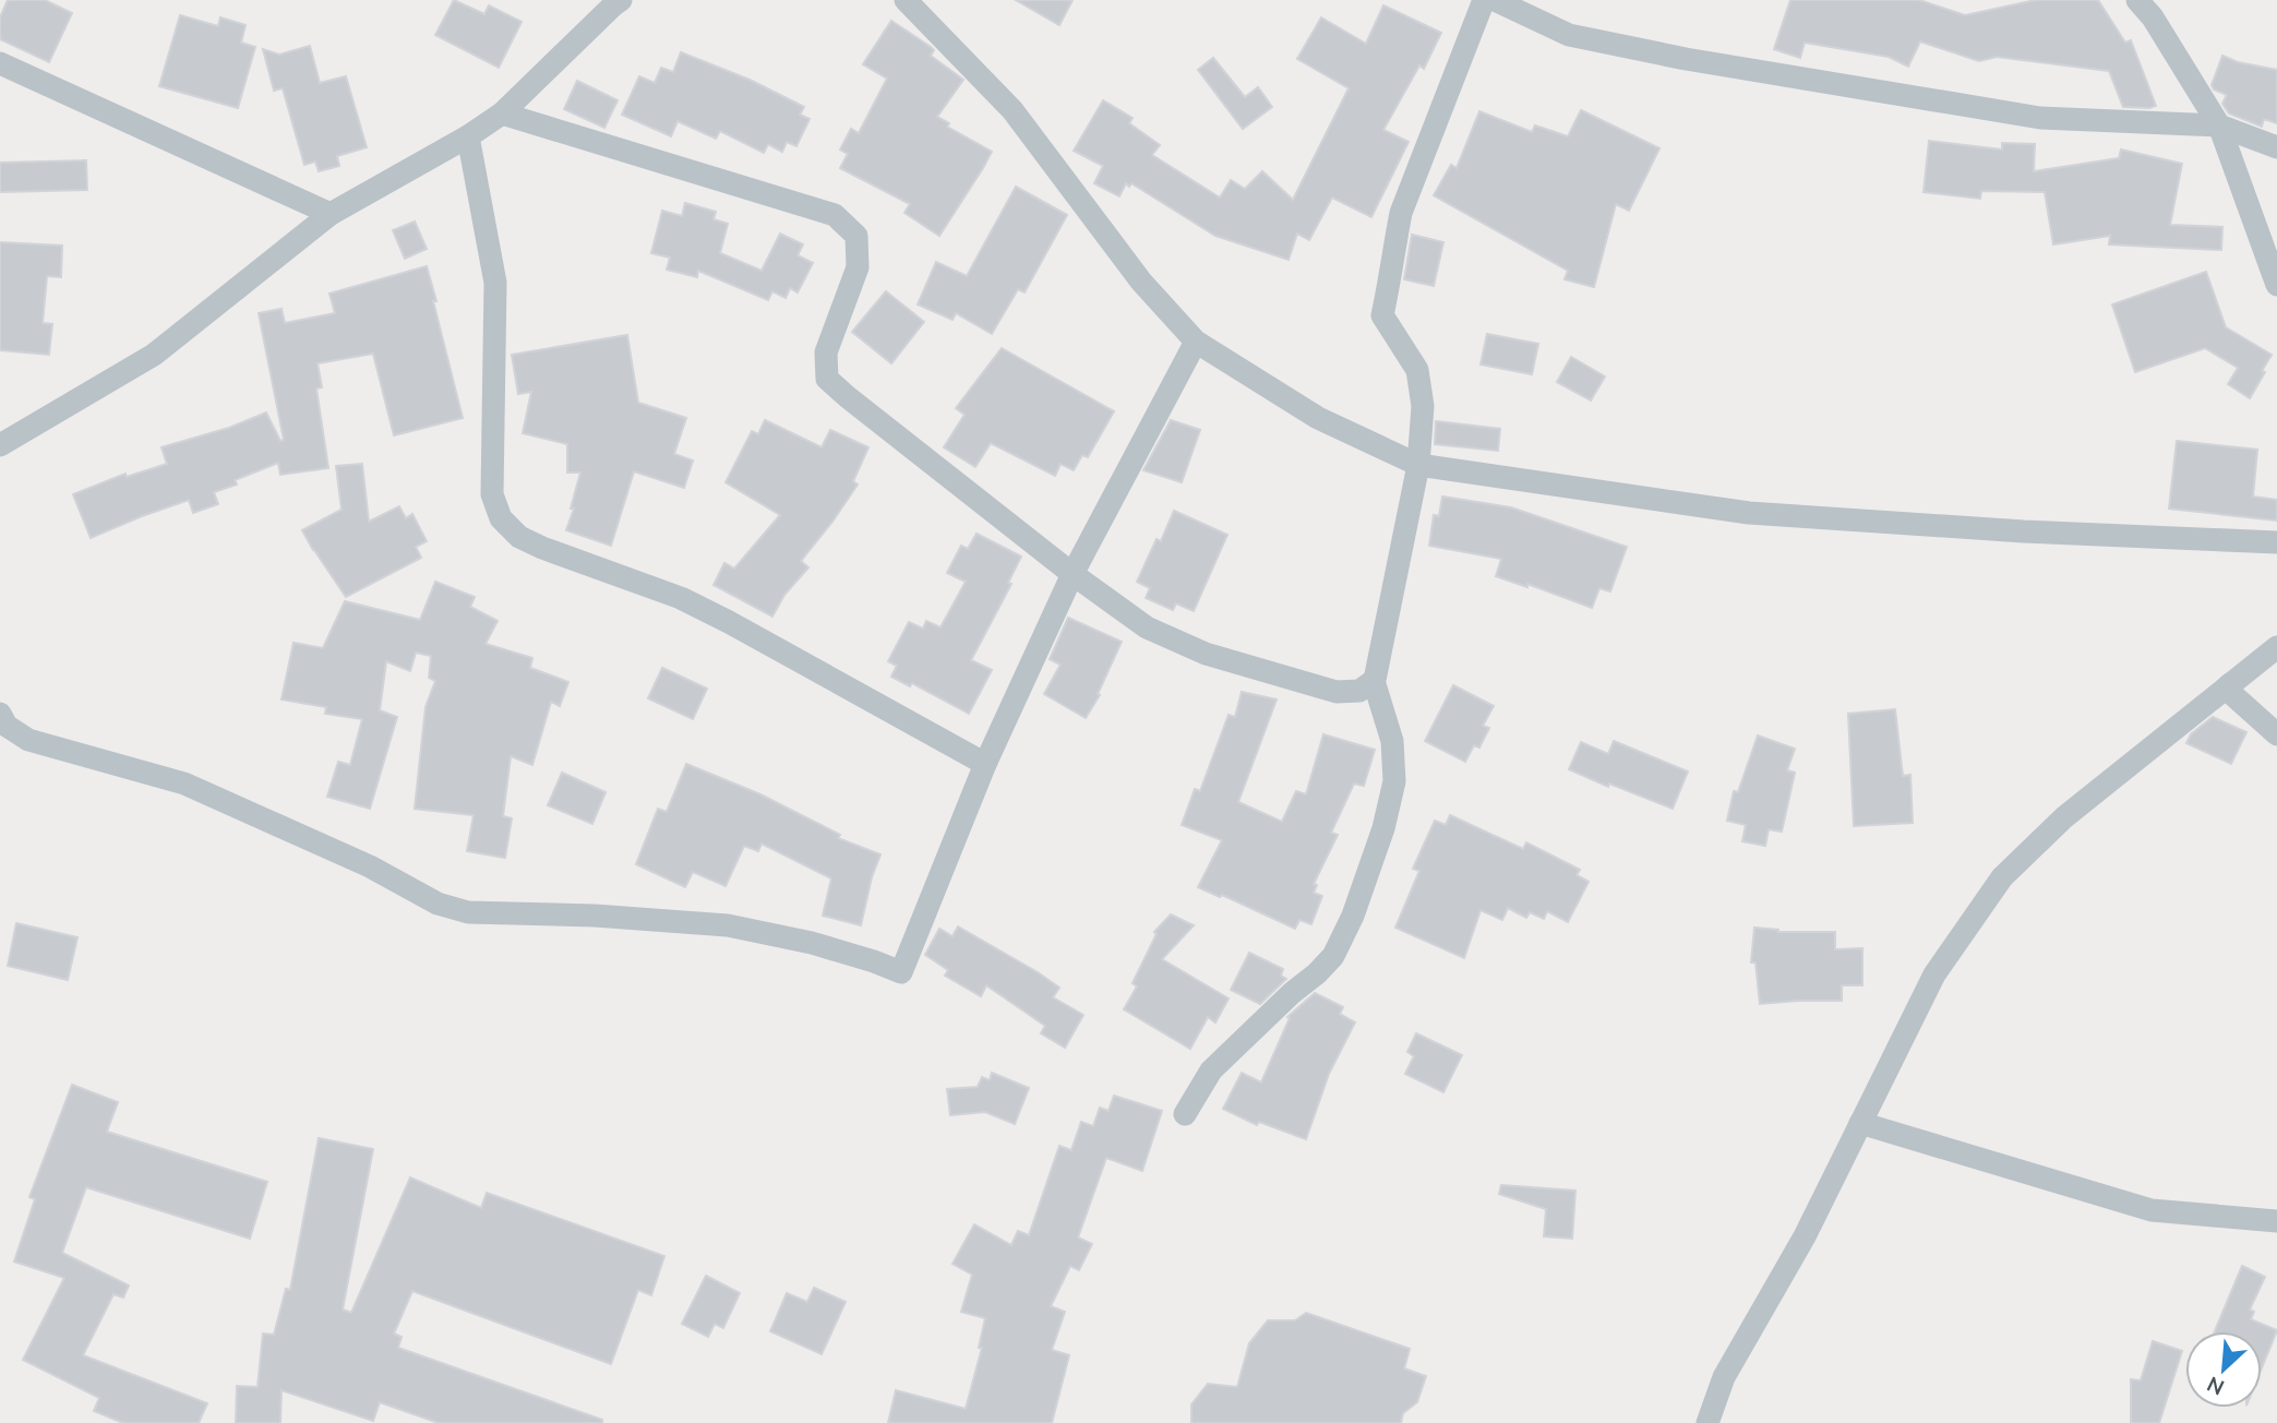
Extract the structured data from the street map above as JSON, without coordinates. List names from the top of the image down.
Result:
{
  "north": "bottom left"
}
